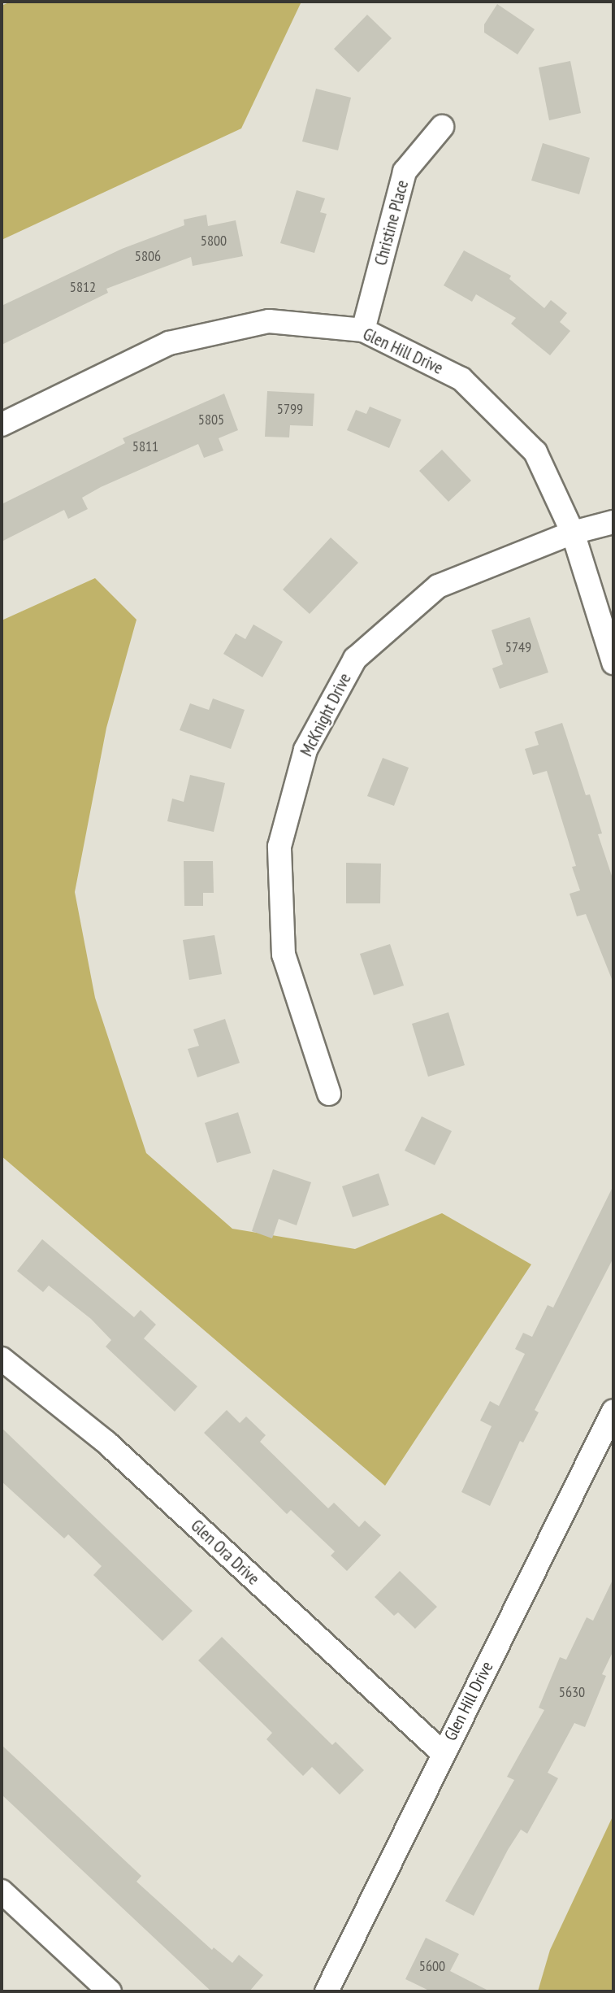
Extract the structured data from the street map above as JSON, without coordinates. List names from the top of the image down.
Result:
{
  "streets": {
    "street": [
      "Christine Place",
      "Glen Hill Drive",
      "McKnight Drive",
      "Glen Ora Drive"
    ]
  },
  "crossings": [
    ["Christine Place", "Glen Hill Drive"],
    ["Glen Hill Drive", "McKnight Drive"],
    ["Glen Hill Drive", "Glen Ora Drive"]
  ],
  "house_numbers": [
    "5800",
    "5806",
    "5812",
    "5799",
    "5805",
    "5811",
    "5749",
    "5630",
    "5600"
  ]
}
